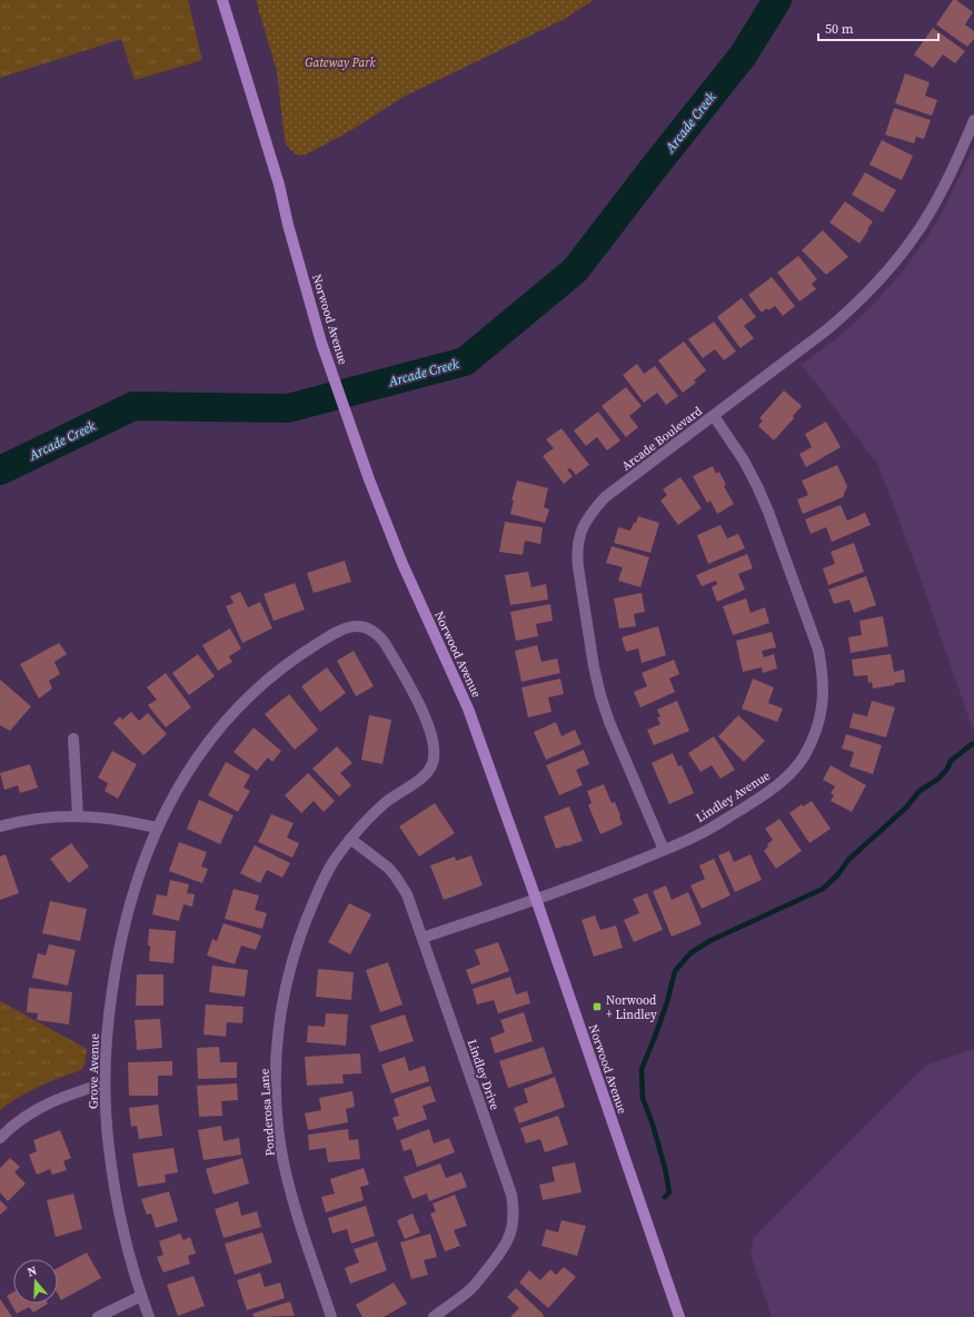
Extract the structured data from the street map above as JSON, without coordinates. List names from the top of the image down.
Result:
{
  "streets": {
    "main road": ["Norwood Avenue"],
    "street": [
      "Arcade Boulevard",
      "Lindley Avenue",
      "Grove Avenue",
      "Lindley Drive",
      "Ponderosa Lane"
    ]
  },
  "crossings": [
    ["Norwood Avenue", "Lindley Avenue"],
    ["Arcade Boulevard", "Lindley Avenue"],
    ["Lindley Avenue", "Lindley Drive"],
    ["Grove Avenue", "Ponderosa Lane"],
    ["Lindley Drive", "Ponderosa Lane"]
  ],
  "water": ["Arcade Creek"],
  "parks": ["Gateway Park"],
  "places": {
    "transit": ["Norwood + Lindley"]
  },
  "scale_bar": "50 m",
  "north": "top"
}
